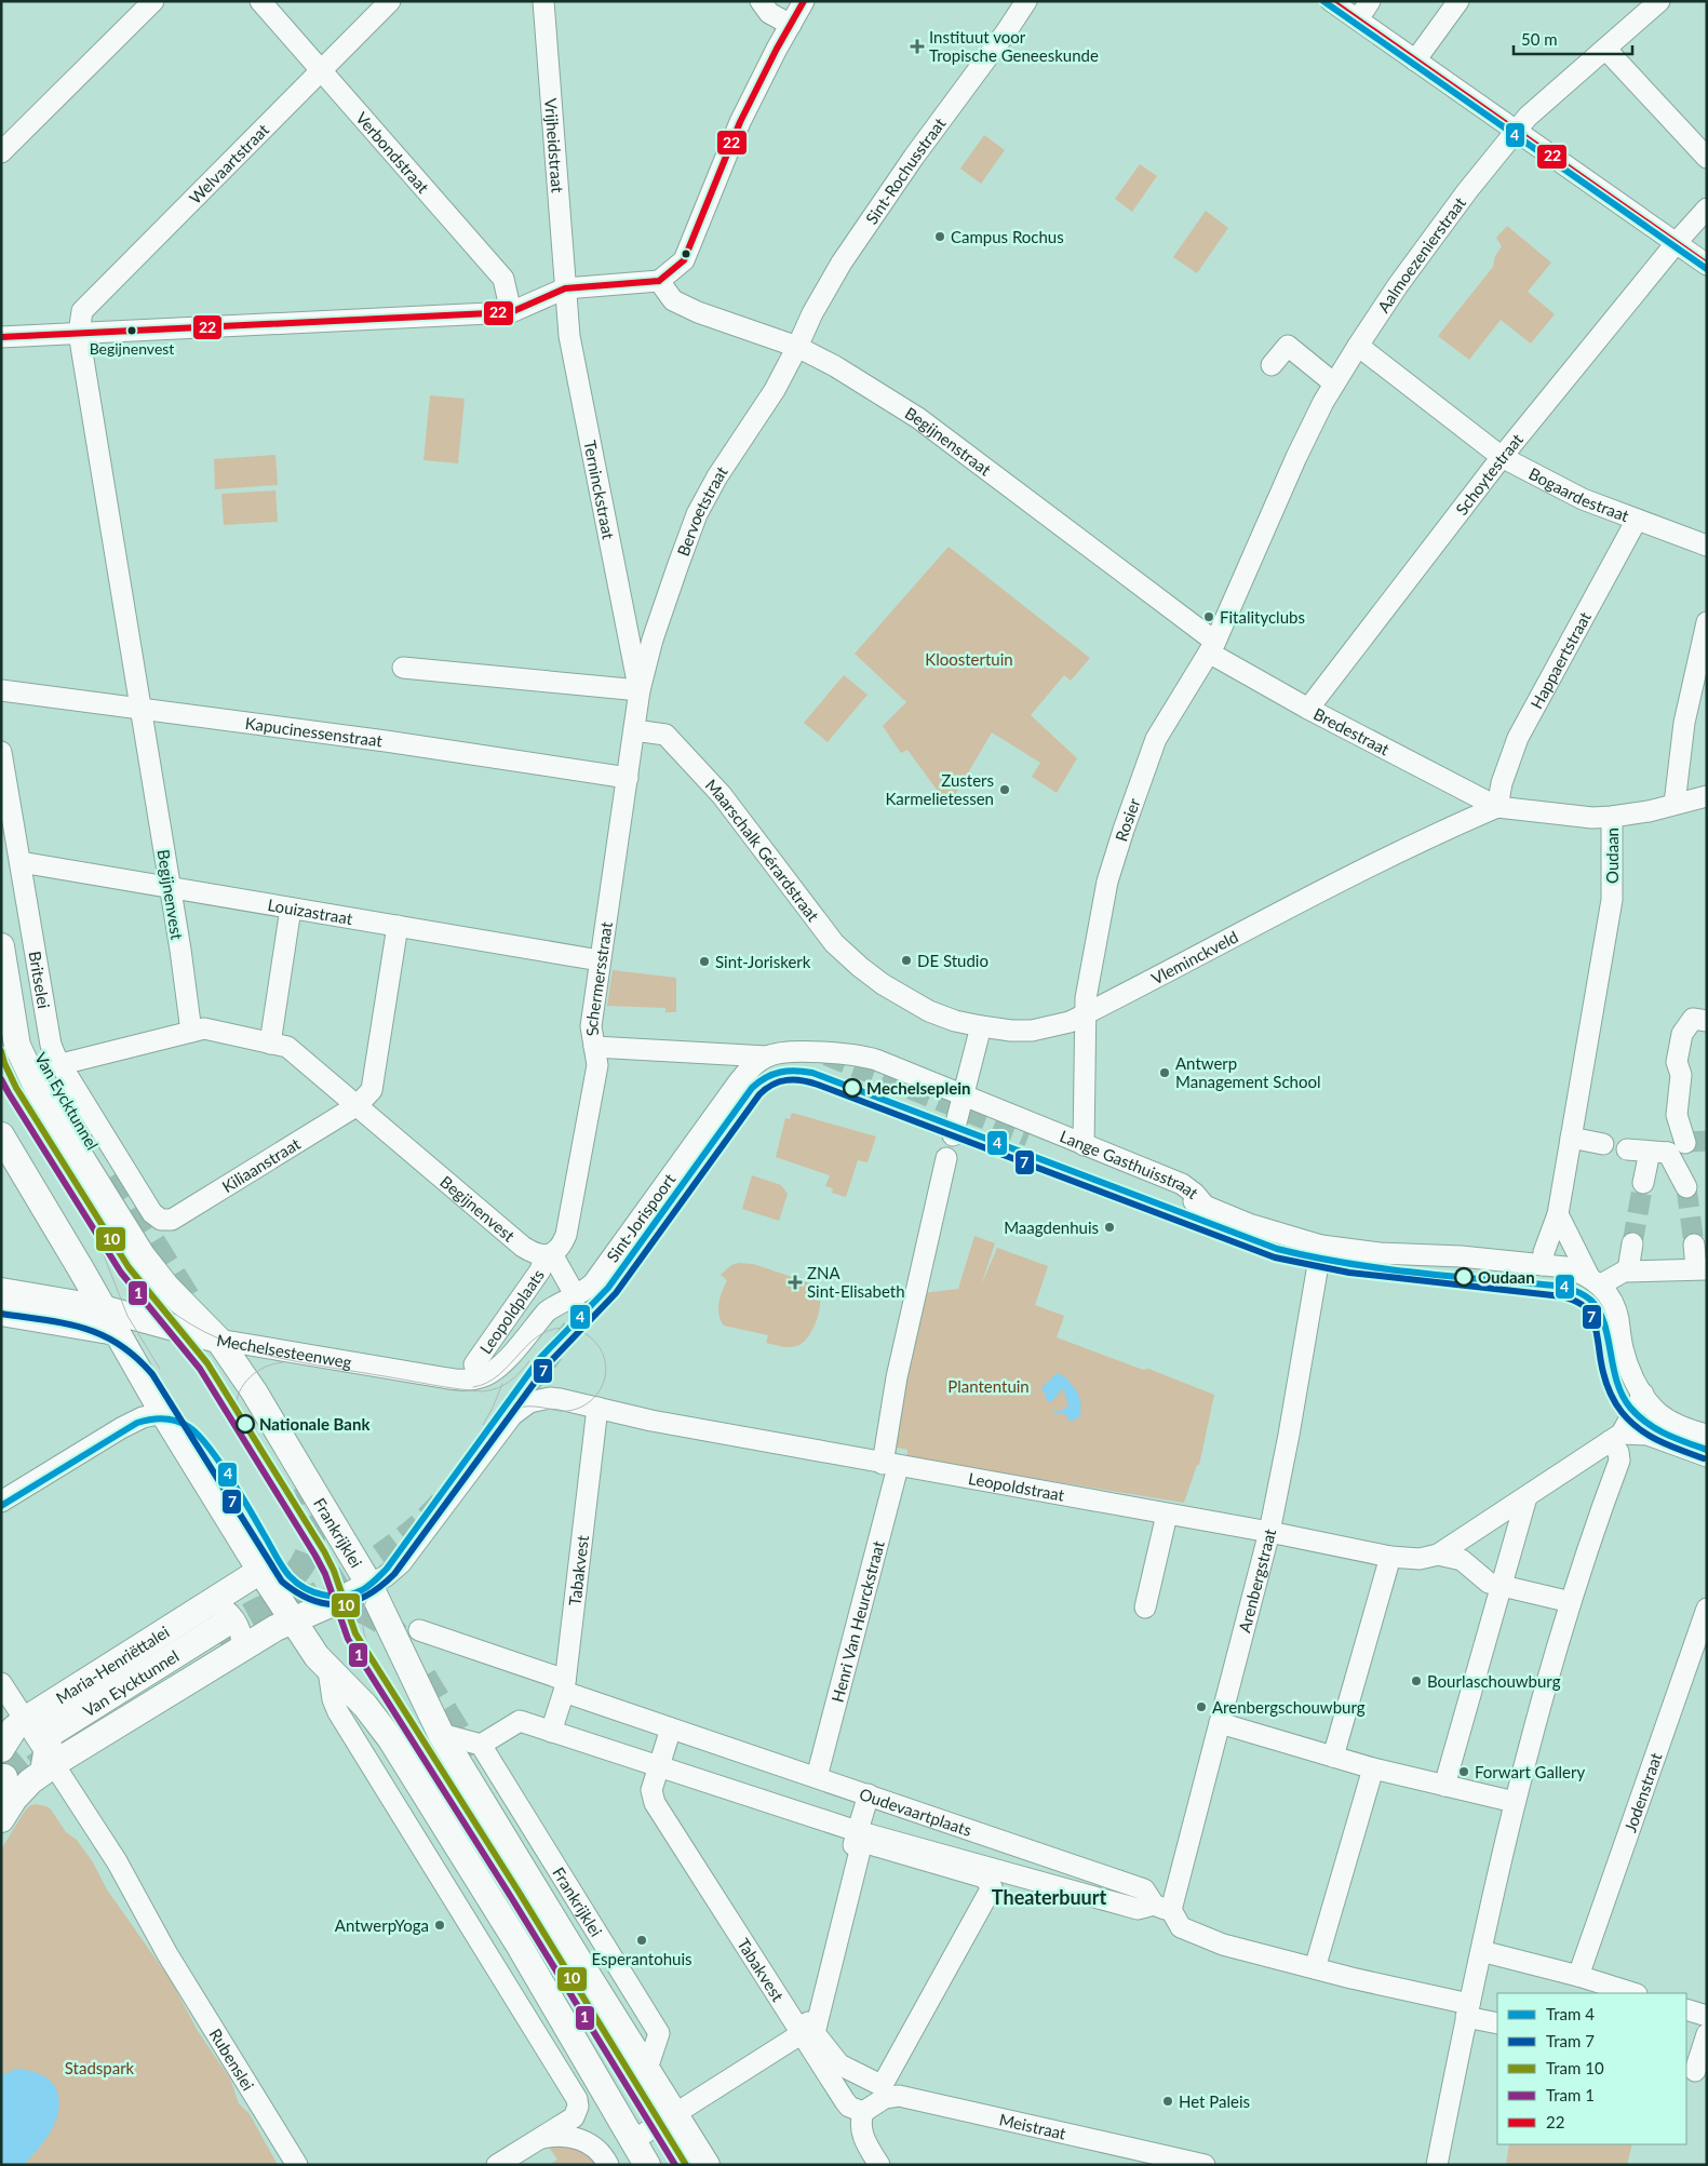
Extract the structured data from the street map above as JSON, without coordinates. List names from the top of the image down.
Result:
{
  "streets": {
    "main road": [
      "Britselei",
      "Van Eycktunnel",
      "Mechelsesteenweg",
      "Frankrijklei",
      "Maria-Henriëttalei"
    ],
    "street": [
      "Vrijheidstraat",
      "Verbondstraat",
      "Welvaartstraat",
      "Sint-Rochusstraat",
      "Aalmoezenierstraat",
      "Begijnenstraat",
      "Schoytestraat",
      "Terninckstraat",
      "Bogaardestraat",
      "Bervoetstraat",
      "Happaertstraat",
      "Kapucinessenstraat",
      "Bredestraat",
      "Rosier",
      "Maarschalk Gérardstraat",
      "Oudaan",
      "Begijnenvest",
      "Louizastraat",
      "Vleminckveld",
      "Schermersstraat",
      "Kiliaanstraat",
      "Lange Gasthuisstraat",
      "Sint-Jorispoort",
      "Leopoldplaats",
      "Leopoldstraat",
      "Tabakvest",
      "Arenbergstraat",
      "Henri Van Heurckstraat",
      "Jodenstraat",
      "Oudevaartplaats",
      "Rubenslei",
      "Meistraat"
    ]
  },
  "crossings": [
    ["Vrijheidstraat", "Terninckstraat"],
    ["Verbondstraat", "Welvaartstraat"],
    ["Welvaartstraat", "Begijnenvest"],
    ["Sint-Rochusstraat", "Begijnenstraat"],
    ["Sint-Rochusstraat", "Bervoetstraat"],
    ["Aalmoezenierstraat", "Begijnenstraat"],
    ["Aalmoezenierstraat", "Bogaardestraat"],
    ["Aalmoezenierstraat", "Bredestraat"],
    ["Aalmoezenierstraat", "Rosier"],
    ["Begijnenstraat", "Bervoetstraat"],
    ["Begijnenstraat", "Bredestraat"],
    ["Begijnenstraat", "Rosier"],
    ["Schoytestraat", "Bogaardestraat"],
    ["Schoytestraat", "Bredestraat"],
    ["Terninckstraat", "Bervoetstraat"],
    ["Terninckstraat", "Schermersstraat"],
    ["Bogaardestraat", "Happaertstraat"],
    ["Bervoetstraat", "Schermersstraat"],
    ["Happaertstraat", "Bredestraat"],
    ["Happaertstraat", "Vleminckveld"],
    ["Kapucinessenstraat", "Begijnenvest"],
    ["Kapucinessenstraat", "Schermersstraat"],
    ["Bredestraat", "Rosier"],
    ["Bredestraat", "Vleminckveld"],
    ["Rosier", "Vleminckveld"],
    ["Rosier", "Lange Gasthuisstraat"],
    ["Maarschalk Gérardstraat", "Vleminckveld"],
    ["Maarschalk Gérardstraat", "Schermersstraat"],
    ["Oudaan", "Lange Gasthuisstraat"],
    ["Begijnenvest", "Louizastraat"],
    ["Begijnenvest", "Schermersstraat"],
    ["Begijnenvest", "Kiliaanstraat"],
    ["Begijnenvest", "Leopoldplaats"],
    ["Louizastraat", "Schermersstraat"],
    ["Louizastraat", "Britselei"],
    ["Schermersstraat", "Leopoldplaats"],
    ["Britselei", "Kiliaanstraat"],
    ["Britselei", "Mechelsesteenweg"],
    ["Britselei", "Frankrijklei"],
    ["Van Eycktunnel", "Rubenslei"],
    ["Lange Gasthuisstraat", "Sint-Jorispoort"],
    ["Lange Gasthuisstraat", "Arenbergstraat"],
    ["Sint-Jorispoort", "Leopoldplaats"],
    ["Leopoldplaats", "Mechelsesteenweg"],
    ["Mechelsesteenweg", "Frankrijklei"],
    ["Leopoldstraat", "Tabakvest"],
    ["Leopoldstraat", "Arenbergstraat"],
    ["Leopoldstraat", "Henri Van Heurckstraat"],
    ["Frankrijklei", "Oudevaartplaats"],
    ["Tabakvest", "Oudevaartplaats"],
    ["Arenbergstraat", "Oudevaartplaats"],
    ["Henri Van Heurckstraat", "Oudevaartplaats"],
    ["Maria-Henriëttalei", "Rubenslei"],
    ["Oudevaartplaats", "Meistraat"]
  ],
  "districts": ["Theaterbuurt"],
  "parks": ["Kloostertuin", "Plantentuin", "Stadspark"],
  "places": {
    "health": ["Instituut voor Tropische Geneeskunde", "ZNA Sint-Elisabeth"],
    "other": [
      "Campus Rochus",
      "Begijnenvest",
      "Fitalityclubs",
      "Zusters Karmelietessen",
      "DE Studio",
      "Sint-Joriskerk",
      "Antwerp Management School",
      "Mechelseplein",
      "Maagdenhuis",
      "Oudaan",
      "Nationale Bank",
      "Bourlaschouwburg",
      "Arenbergschouwburg",
      "Forwart Gallery",
      "AntwerpYoga",
      "Esperantohuis",
      "Het Paleis"
    ]
  },
  "lines": [
    "tram line 4",
    "transit line 22",
    "tram line 10",
    "tram line 1",
    "tram line 7"
  ],
  "legend": [
    "Tram 4",
    "Tram 7",
    "Tram 10",
    "Tram 1",
    "22"
  ],
  "scale_bar": "50 m"
}
